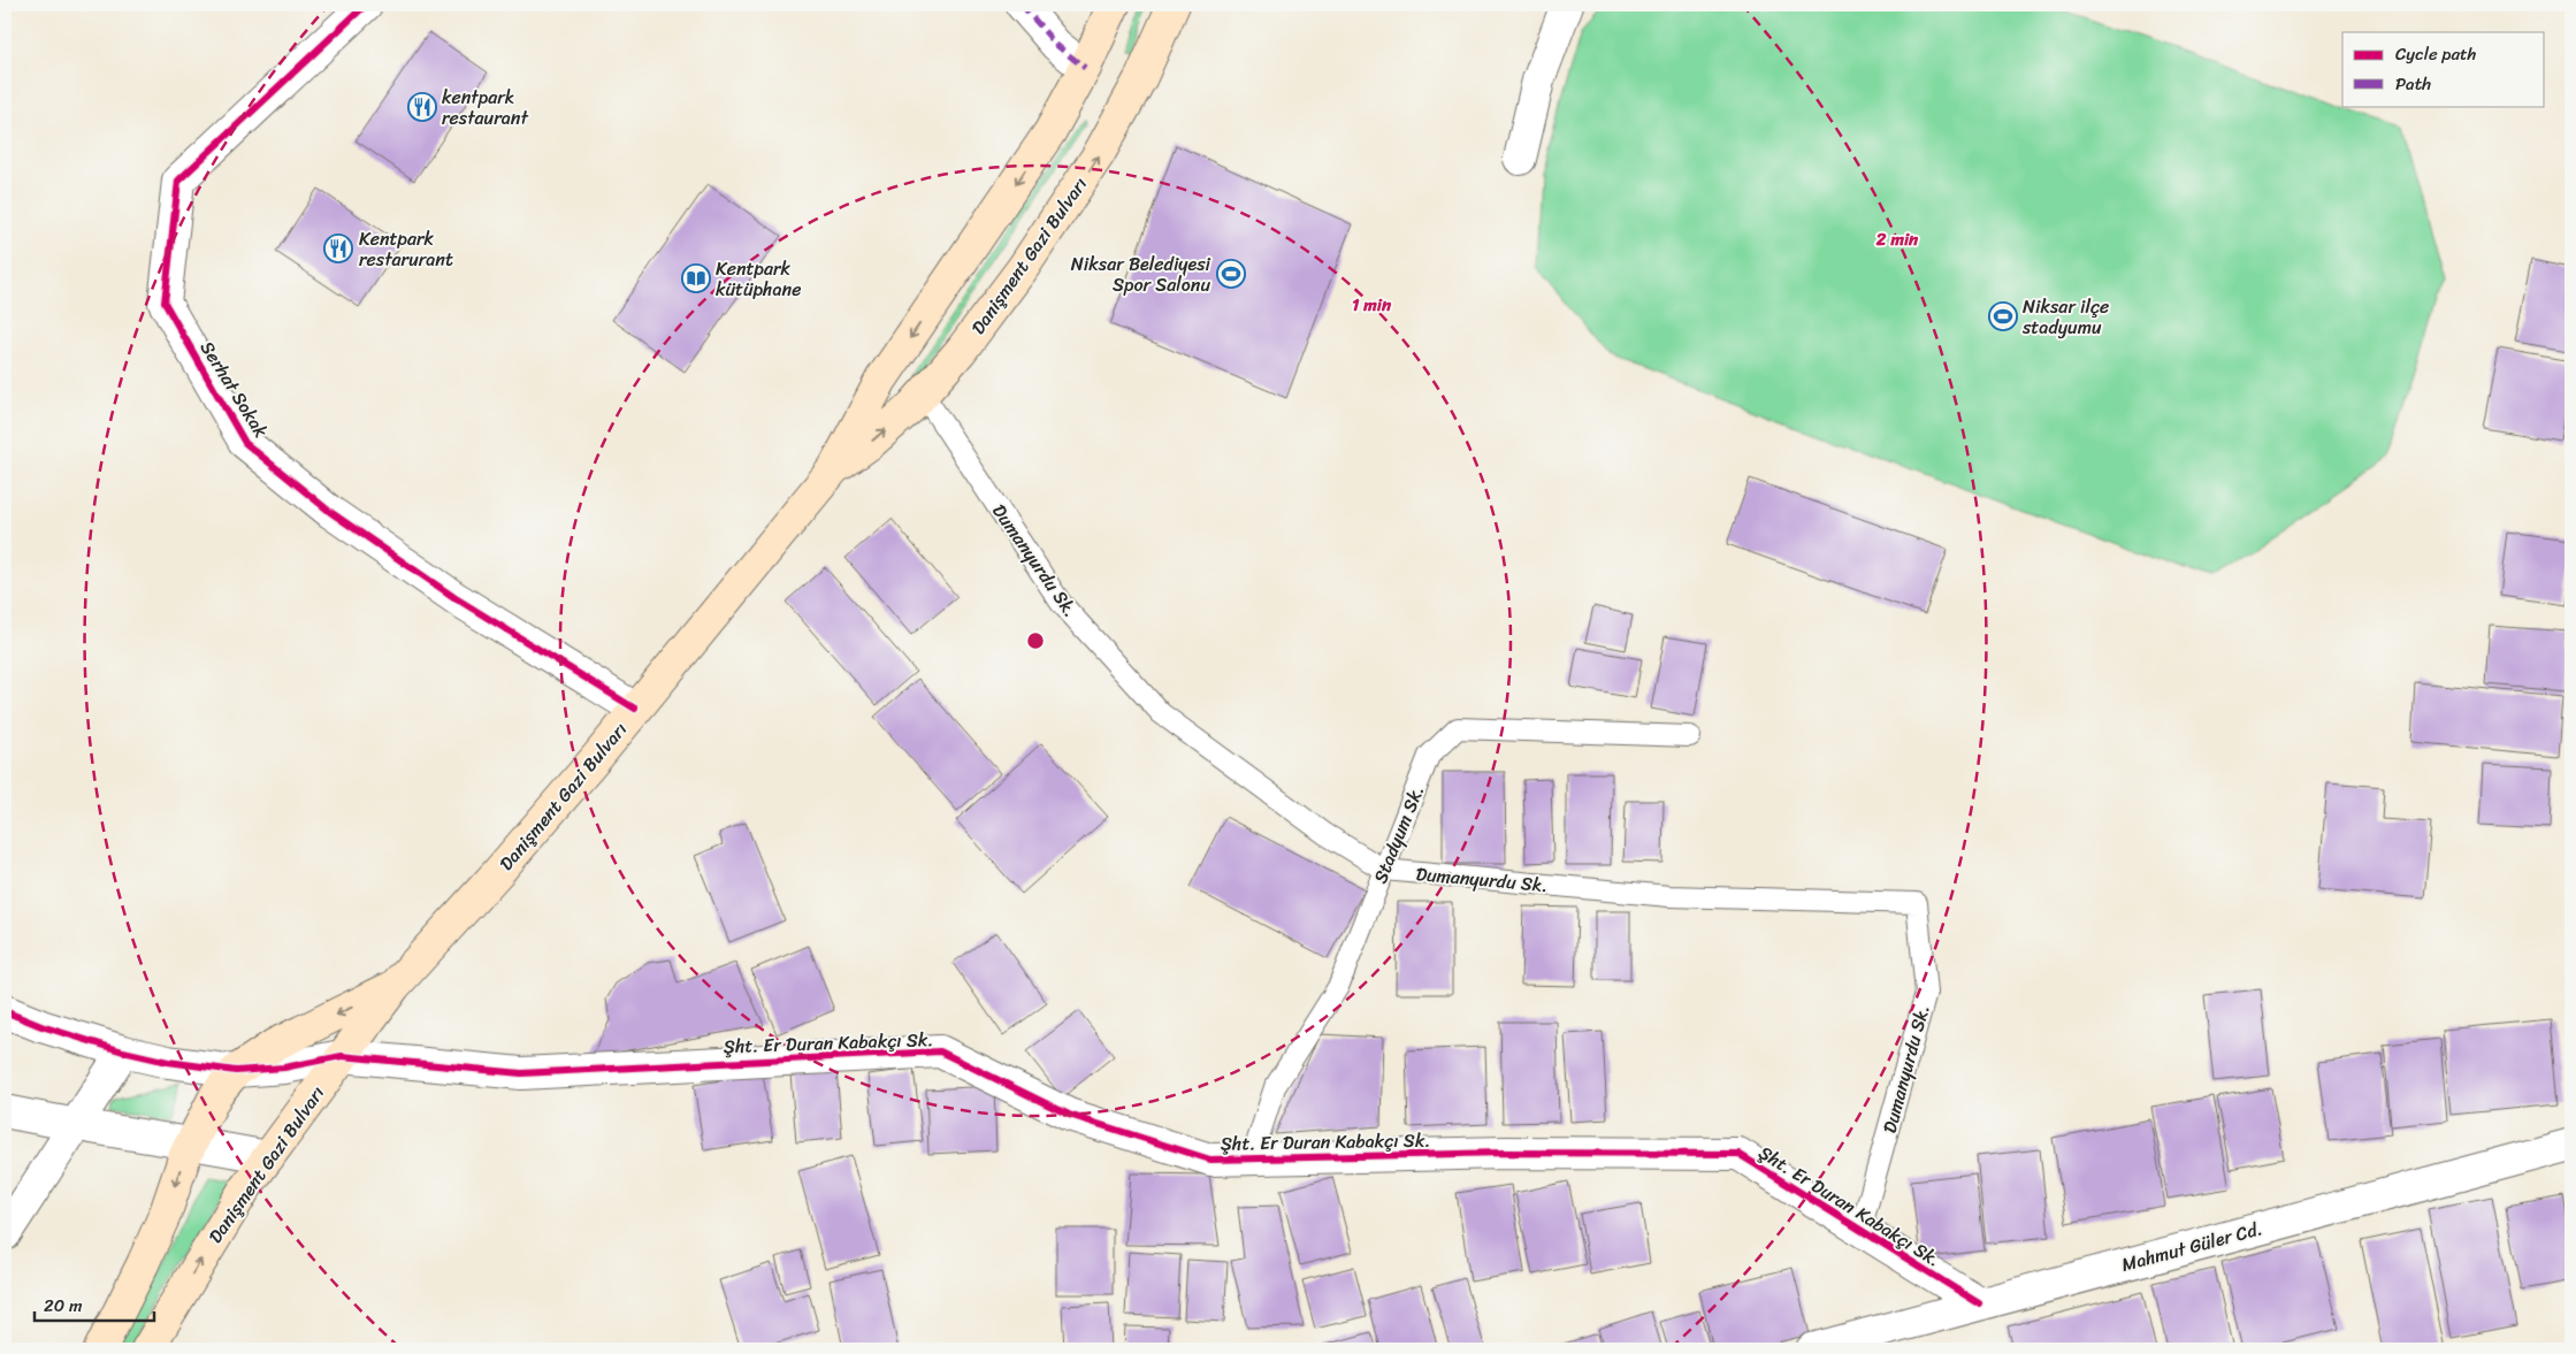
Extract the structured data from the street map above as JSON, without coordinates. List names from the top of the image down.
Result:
{
  "streets": {
    "main road": ["Danişment Gazi Bulvarı"],
    "street": ["Serhat Sokak", "Şht. Er Duran Kabakçı Sk.", "Mahmut Güler Cd."],
    "lane": ["Dumanyurdu Sk.", "Stadyum Sk."]
  },
  "crossings": [
    ["Danişment Gazi Bulvarı", "Serhat Sokak"],
    ["Danişment Gazi Bulvarı", "Dumanyurdu Sk."],
    ["Danişment Gazi Bulvarı", "Şht. Er Duran Kabakçı Sk."],
    ["Dumanyurdu Sk.", "Stadyum Sk."],
    ["Dumanyurdu Sk.", "Şht. Er Duran Kabakçı Sk."],
    ["Stadyum Sk.", "Şht. Er Duran Kabakçı Sk."],
    ["Şht. Er Duran Kabakçı Sk.", "Mahmut Güler Cd."]
  ],
  "places": {
    "restaurant": ["kentpark restaurant", "Kentpark restarurant"],
    "sports": ["Niksar Belediyesi Spor Salonu", "Niksar ilçe stadyumu"],
    "library": ["Kentpark kütüphane"]
  },
  "legend": ["Cycle path", "Path"],
  "scale_bar": "20 m",
  "rings": ["2 min", "1 min"]
}
